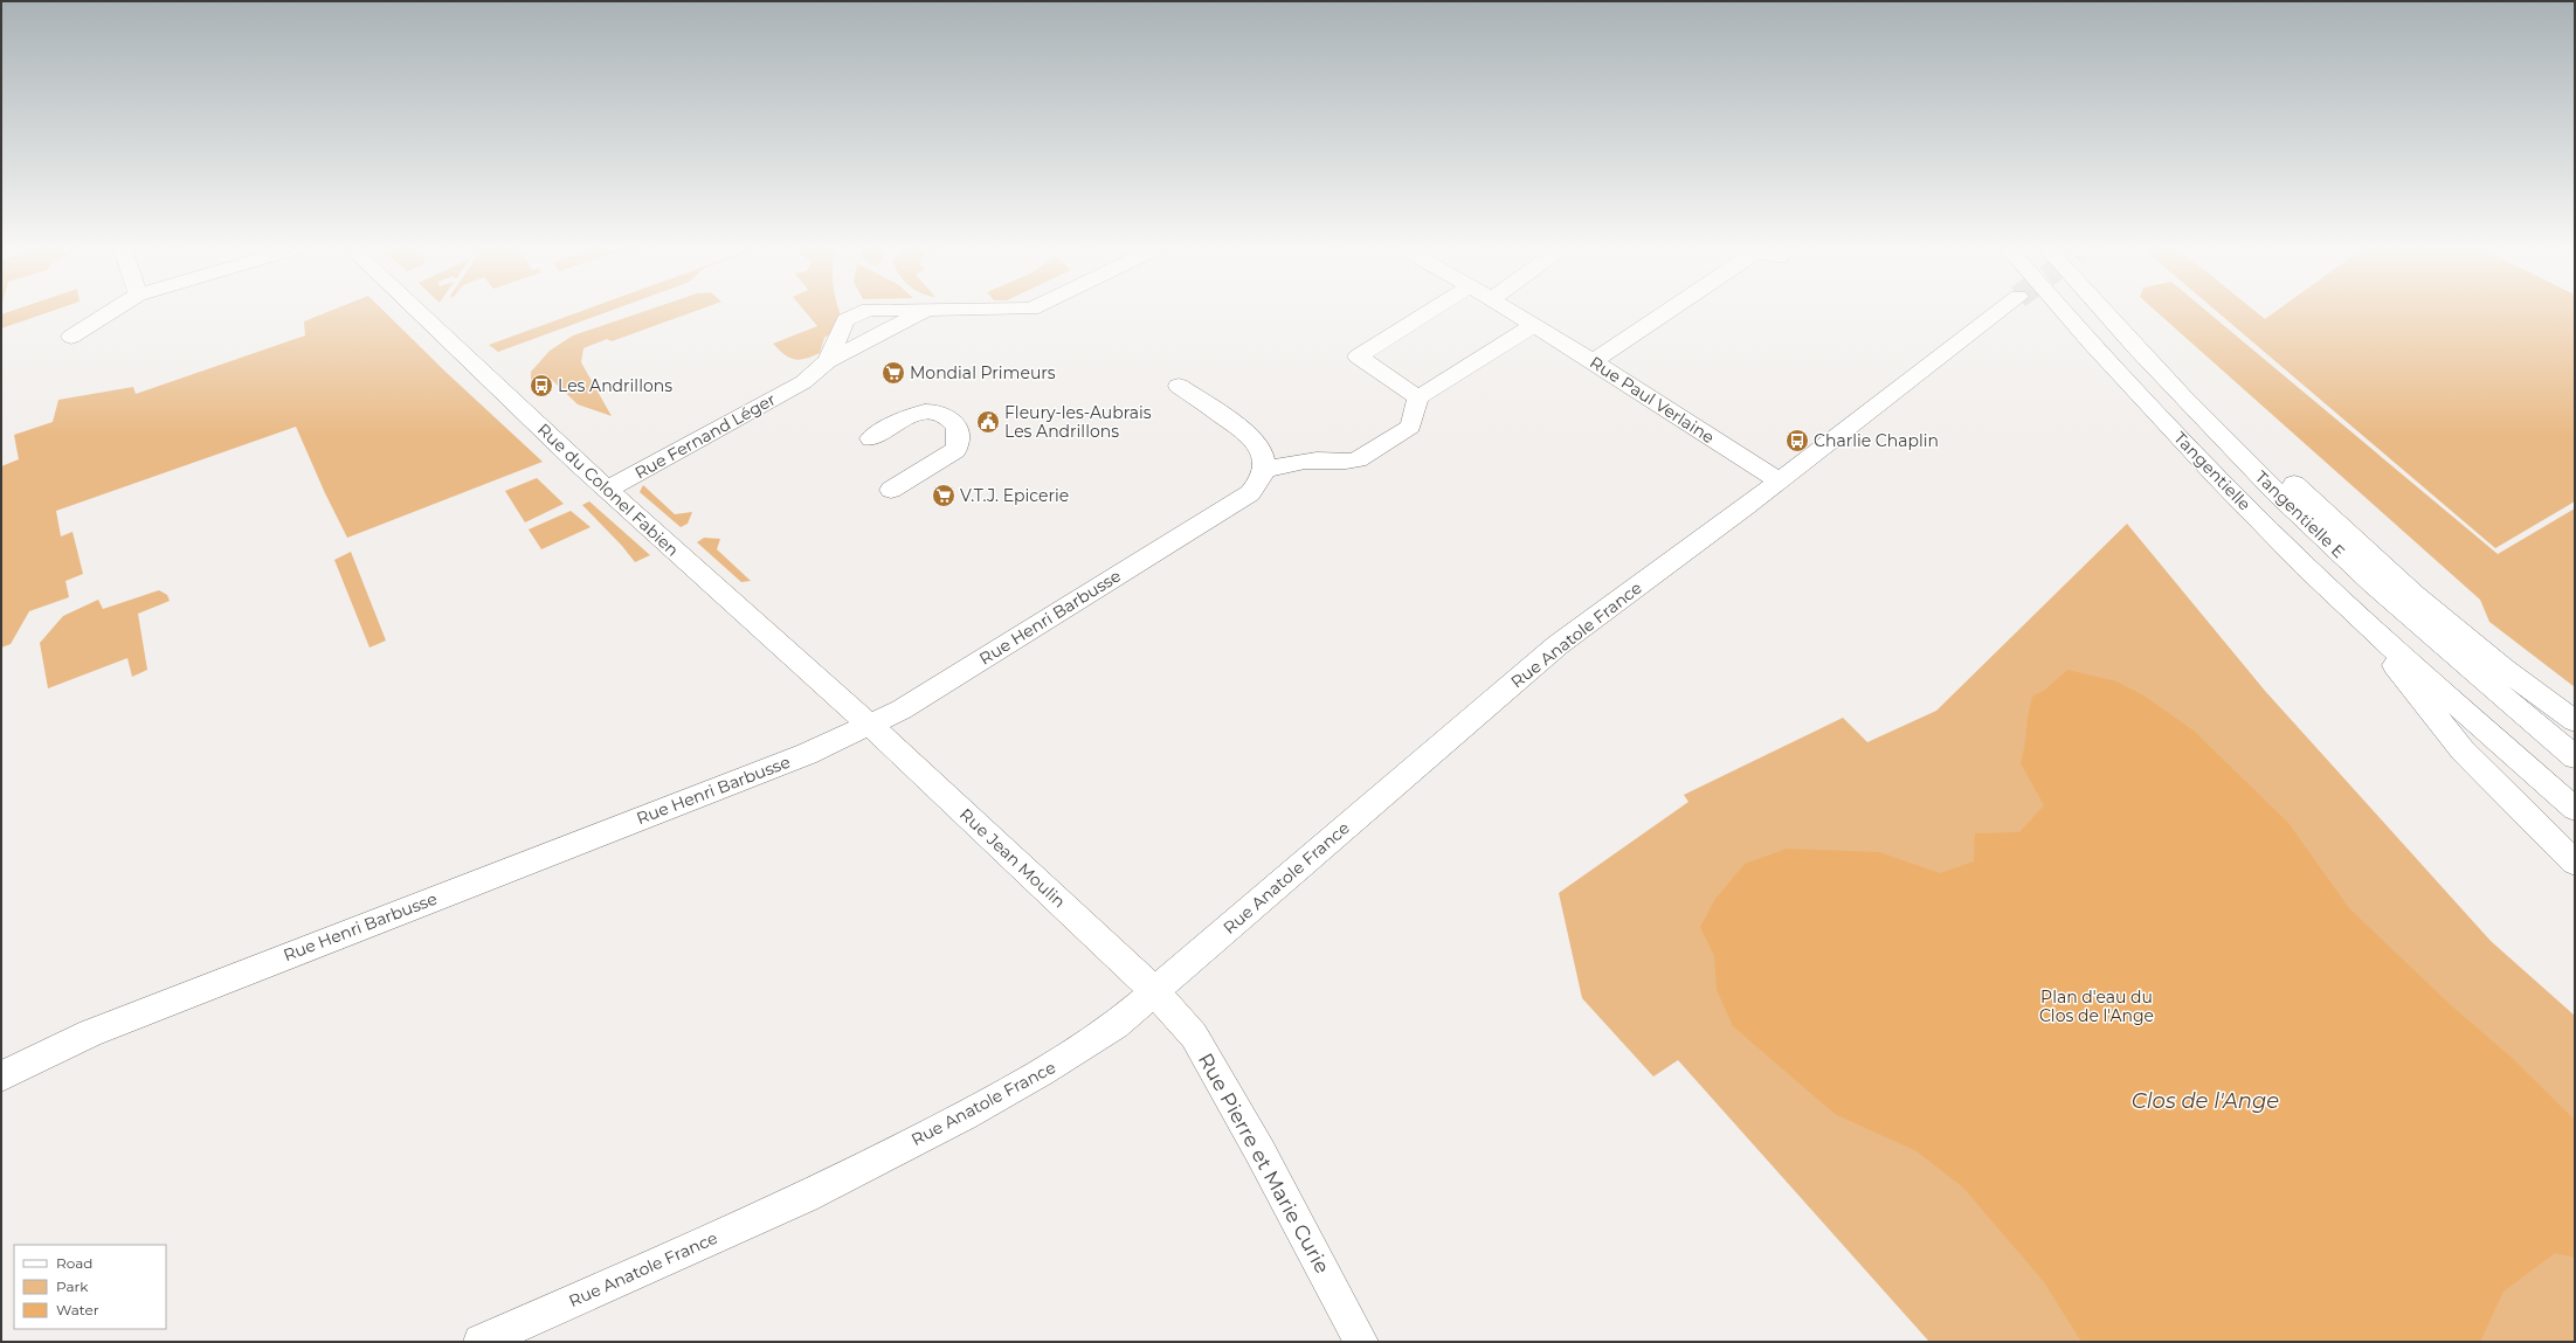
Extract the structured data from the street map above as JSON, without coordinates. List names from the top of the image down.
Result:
{
  "streets": {
    "street": [
      "Rue Paul Verlaine",
      "Rue Fernand Léger",
      "Tangentielle",
      "Rue du Colonel Fabien",
      "Tangentielle E",
      "Rue Henri Barbusse",
      "Rue Anatole France",
      "Rue Jean Moulin",
      "Rue Pierre et Marie Curie"
    ]
  },
  "crossings": [
    ["Rue Paul Verlaine", "Rue Anatole France"],
    ["Rue Fernand Léger", "Rue du Colonel Fabien"],
    ["Rue du Colonel Fabien", "Rue Henri Barbusse"],
    ["Rue du Colonel Fabien", "Rue Jean Moulin"],
    ["Rue Henri Barbusse", "Rue Jean Moulin"],
    ["Rue Anatole France", "Rue Jean Moulin"],
    ["Rue Anatole France", "Rue Pierre et Marie Curie"],
    ["Rue Jean Moulin", "Rue Pierre et Marie Curie"]
  ],
  "water": ["Clos de l'Ange"],
  "parks": ["Plan d'eau du Clos de l'Ange"],
  "places": {
    "supermarket": ["Mondial Primeurs", "V.T.J. Epicerie"],
    "bus stop": ["Les Andrillons", "Charlie Chaplin"],
    "public building": ["Fleury-les-Aubrais Les Andrillons"]
  },
  "legend": ["Road", "Park", "Water"]
}
